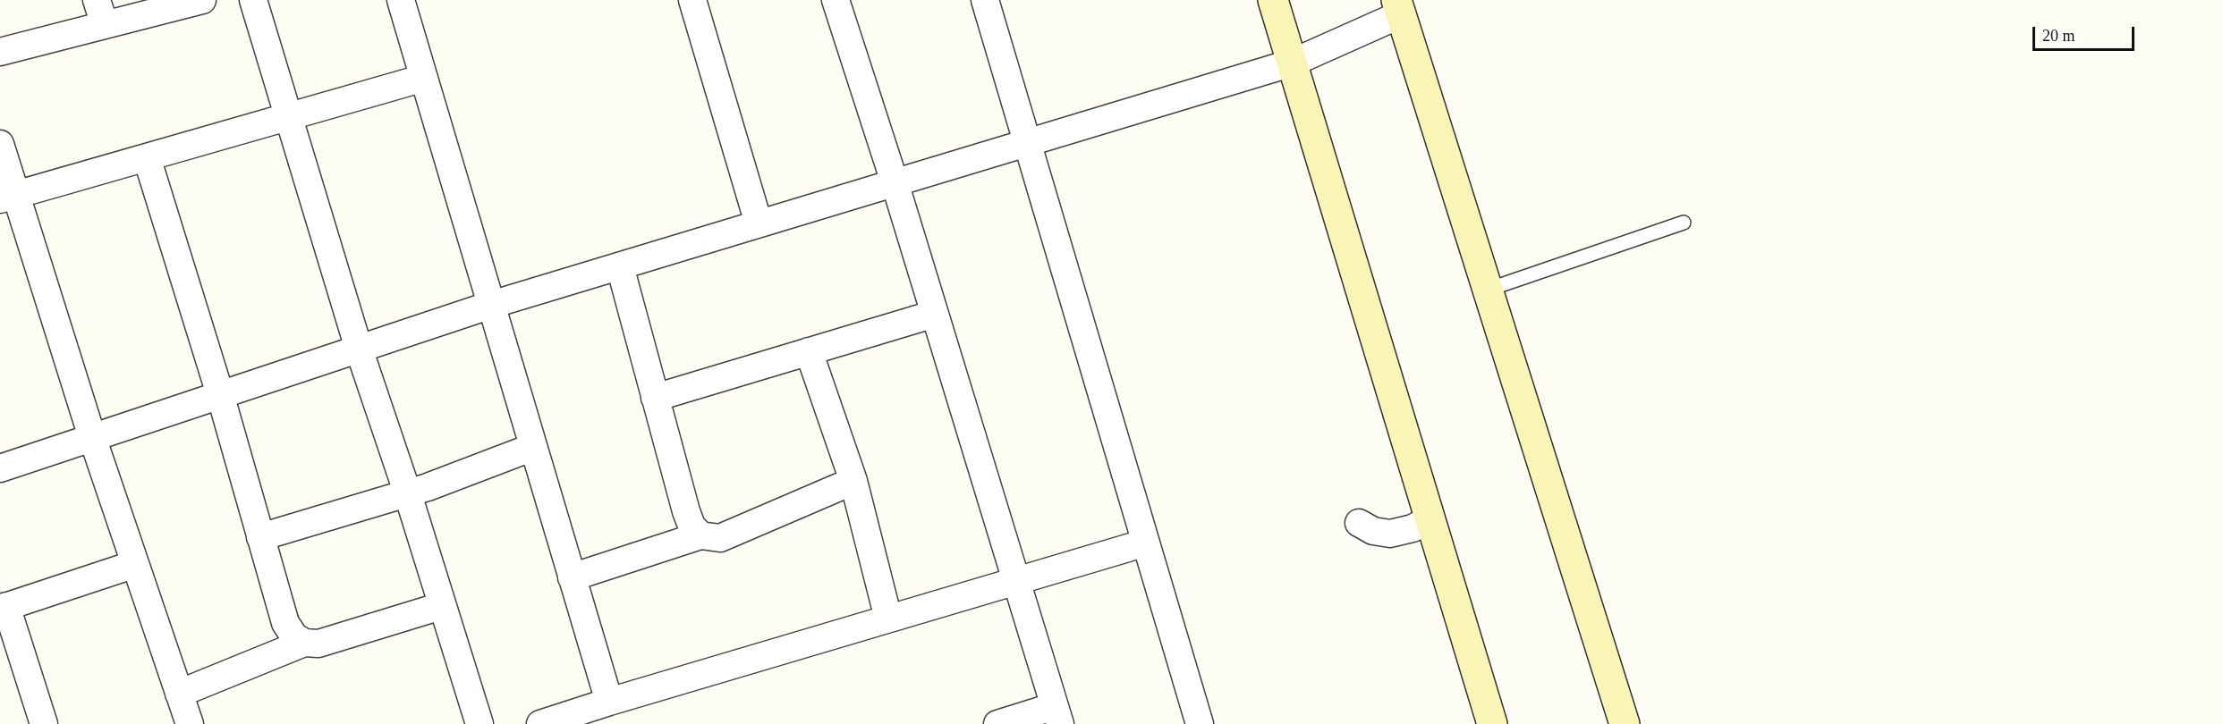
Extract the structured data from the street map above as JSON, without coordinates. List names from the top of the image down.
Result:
{
  "scale_bar": "20 m"
}
